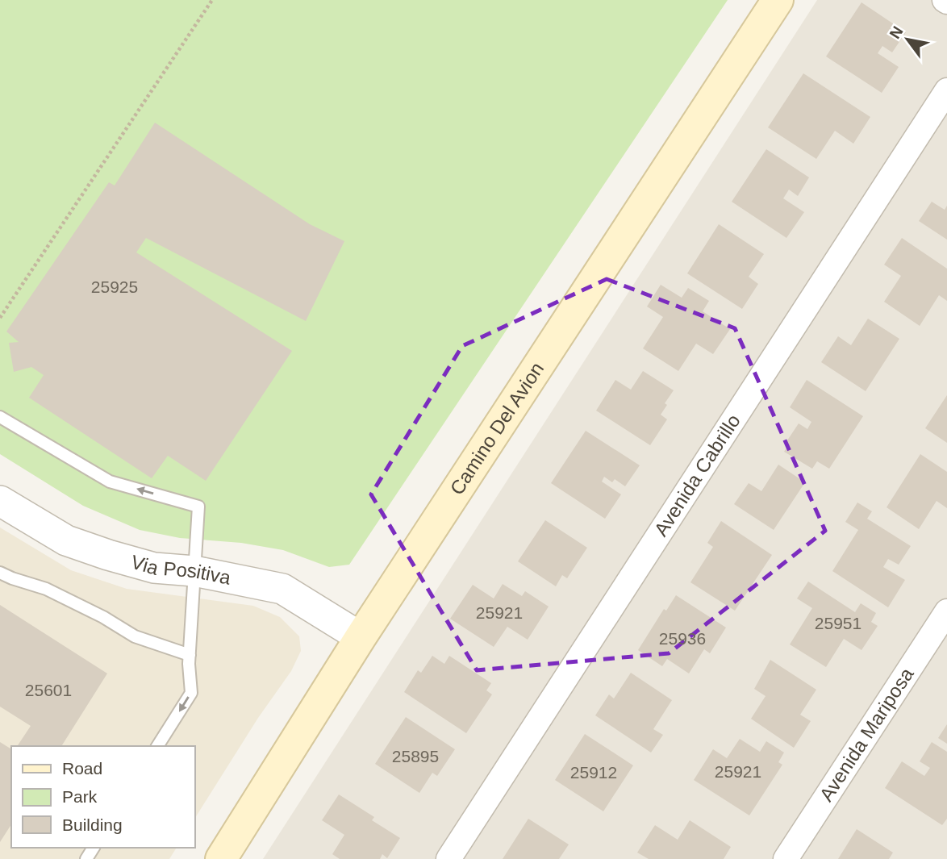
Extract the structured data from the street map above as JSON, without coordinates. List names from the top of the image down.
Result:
{
  "streets": {
    "main road": ["Camino Del Avion"],
    "street": ["Avenida Cabrillo", "Via Positiva", "Avenida Mariposa"]
  },
  "crossings": [
    ["Camino Del Avion", "Via Positiva"]
  ],
  "house_numbers": [
    "25925",
    "25921",
    "25951",
    "25936",
    "25601",
    "25895",
    "25921",
    "25912"
  ],
  "legend": ["Road", "Park", "Building"],
  "north": "top left"
}
